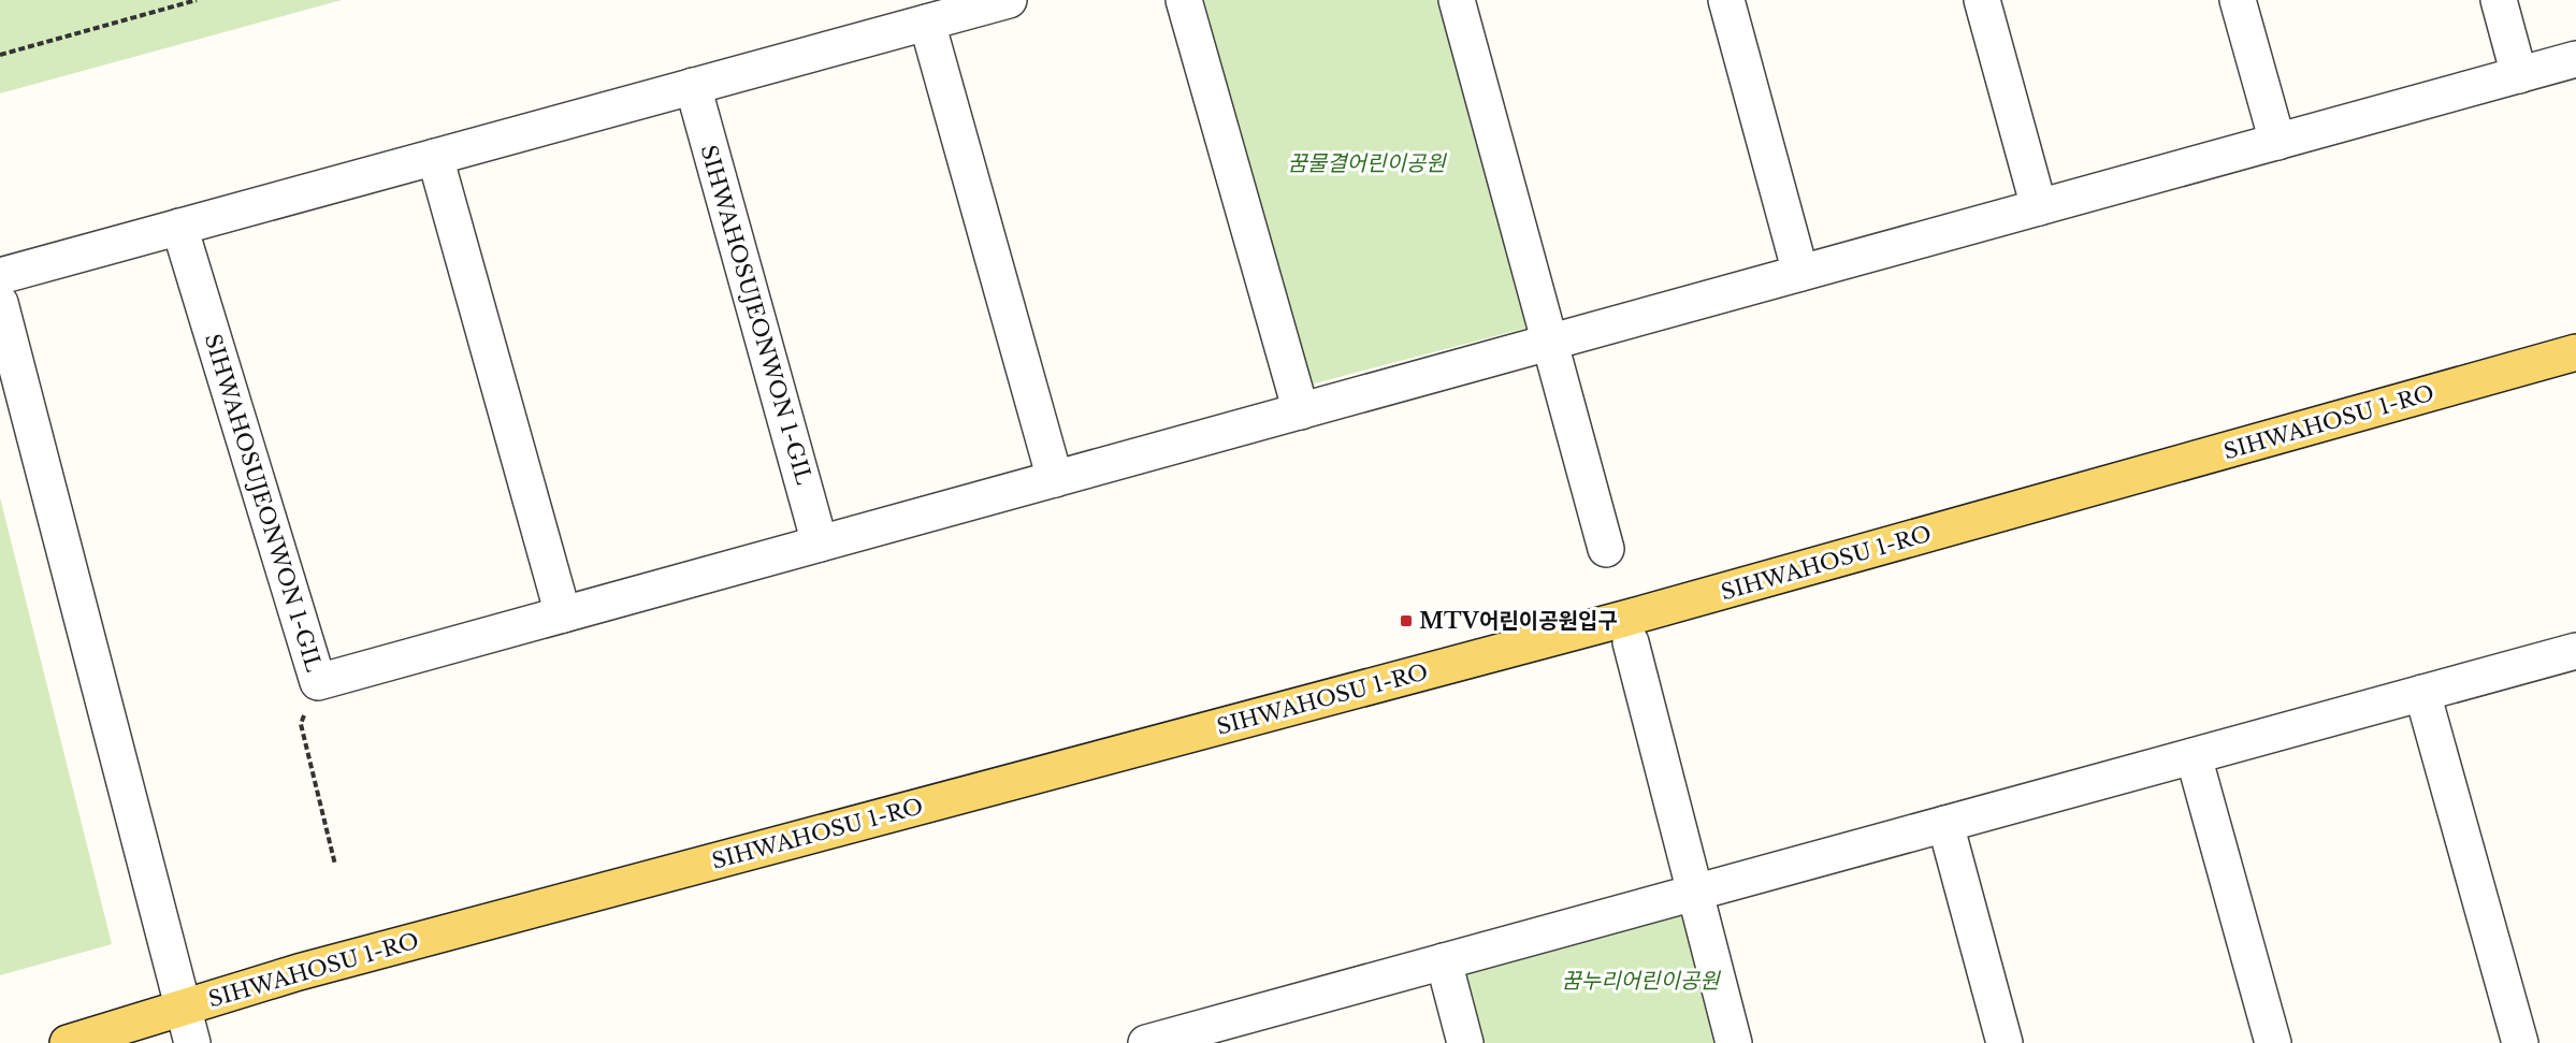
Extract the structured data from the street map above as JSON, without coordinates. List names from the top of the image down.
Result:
{
  "streets": {
    "main road": ["SIHWAHOSU 1-RO"],
    "street": ["SIHWAHOSUJEONWON 1-GIL"]
  },
  "parks": ["꿈물결어린이공원", "꿈누리어린이공원"],
  "places": {
    "transit": ["MTV어린이공원입구"]
  }
}
